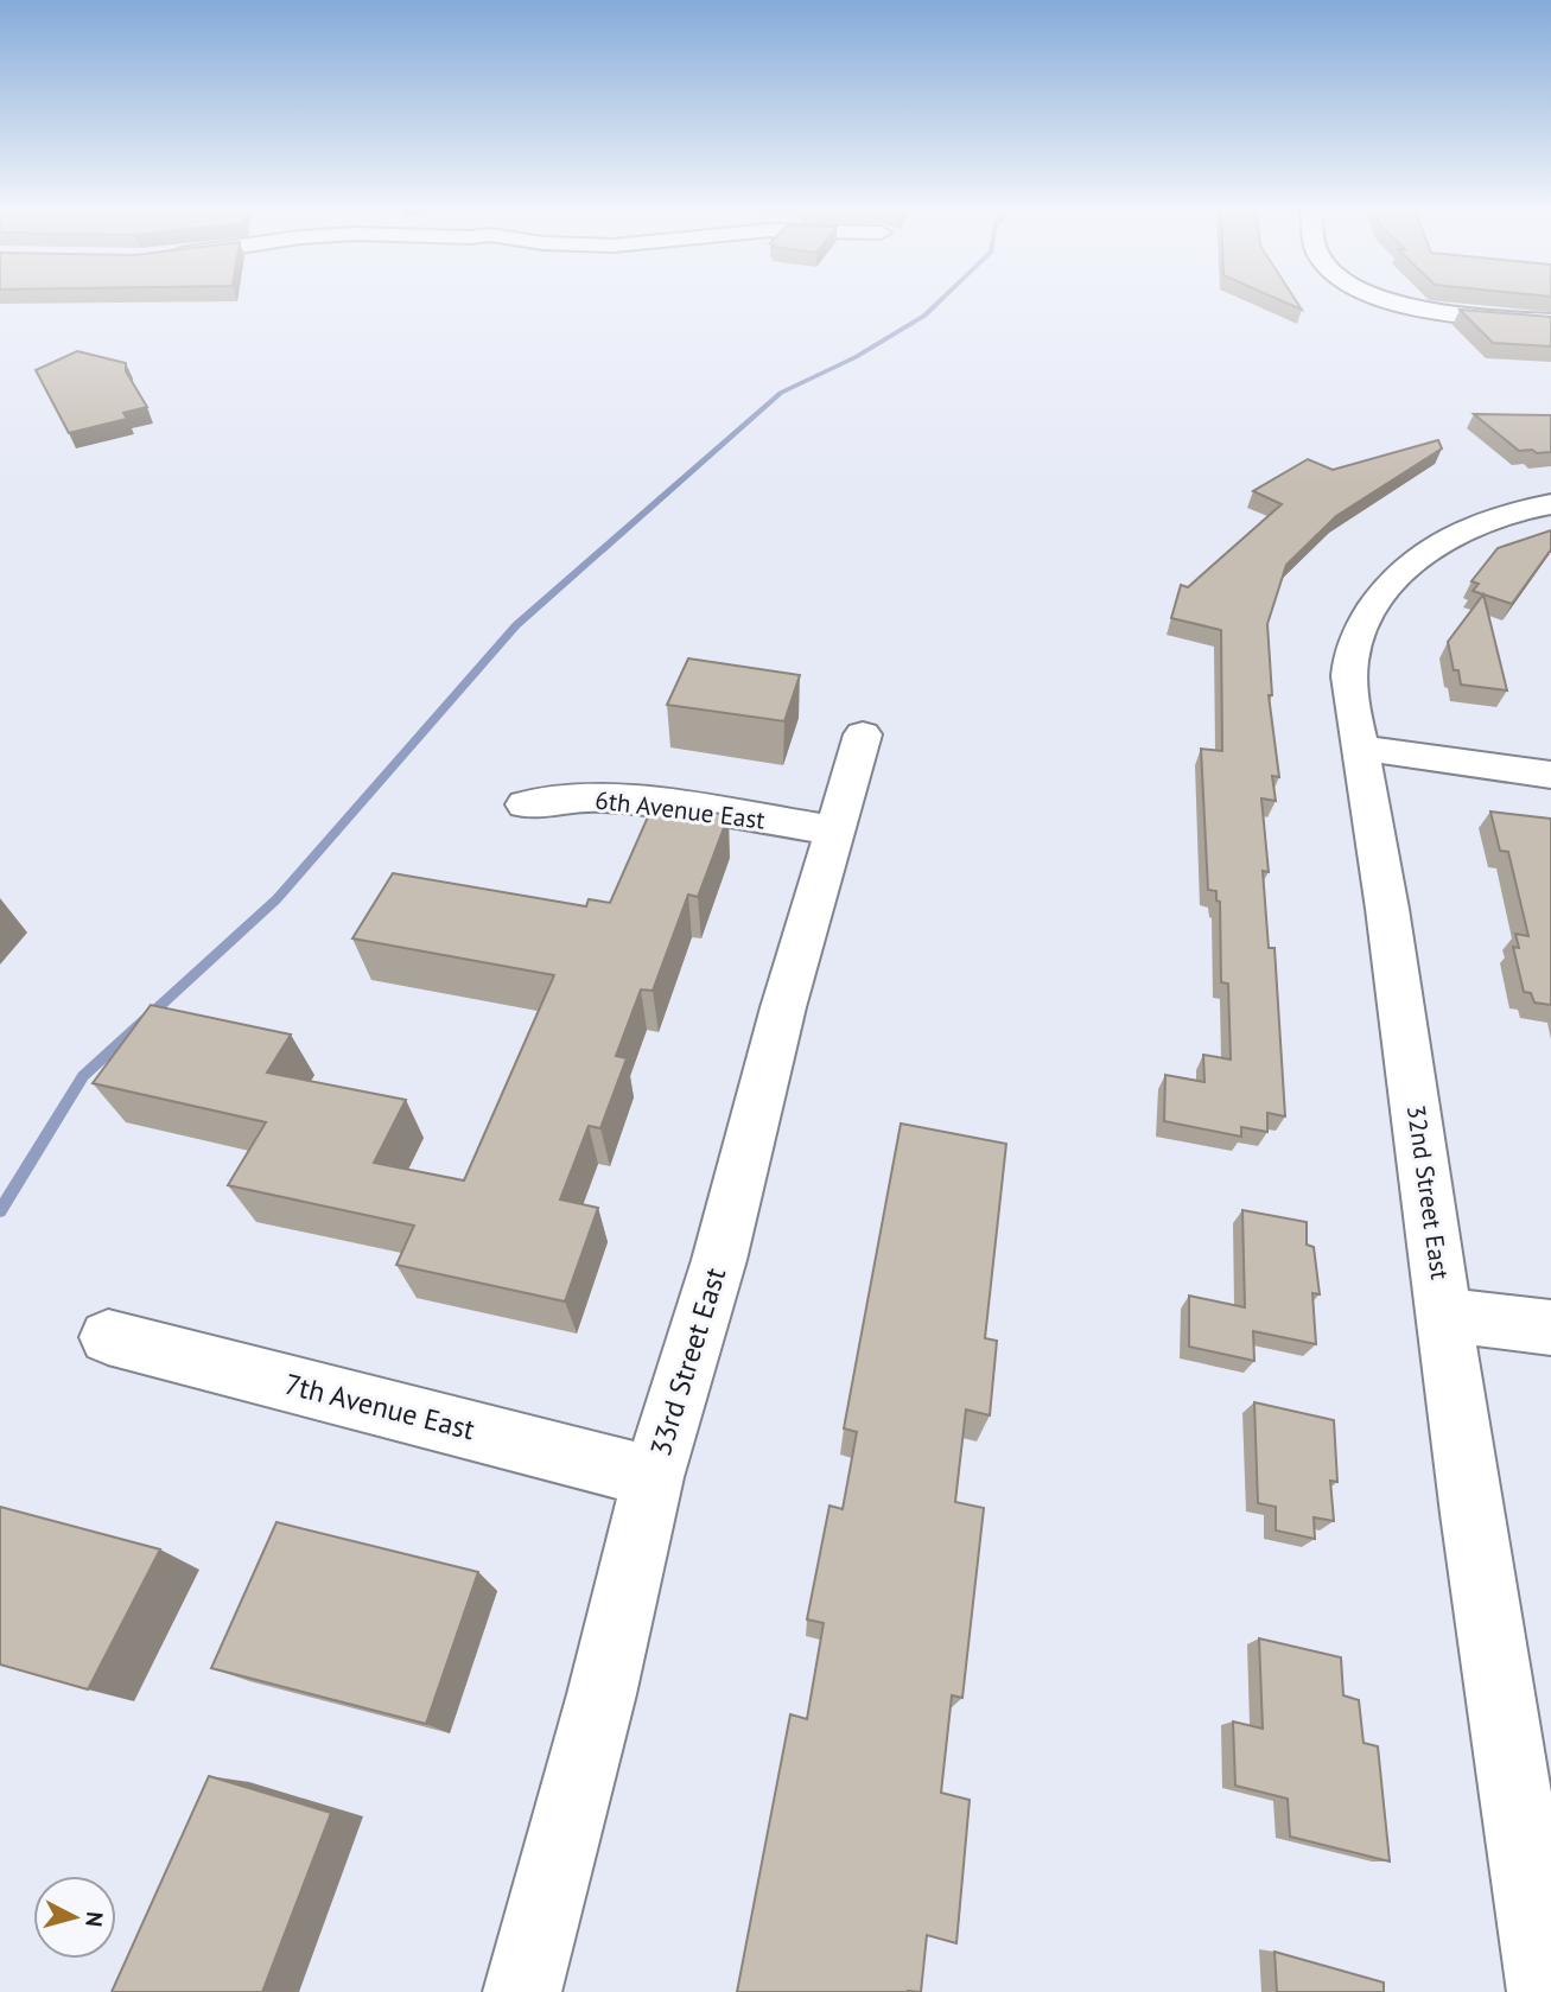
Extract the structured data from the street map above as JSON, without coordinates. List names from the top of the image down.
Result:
{
  "streets": {
    "street": [
      "6th Avenue East",
      "32nd Street East",
      "33rd Street East",
      "7th Avenue East"
    ]
  },
  "crossings": [
    ["6th Avenue East", "33rd Street East"],
    ["33rd Street East", "7th Avenue East"]
  ],
  "north": "right"
}
